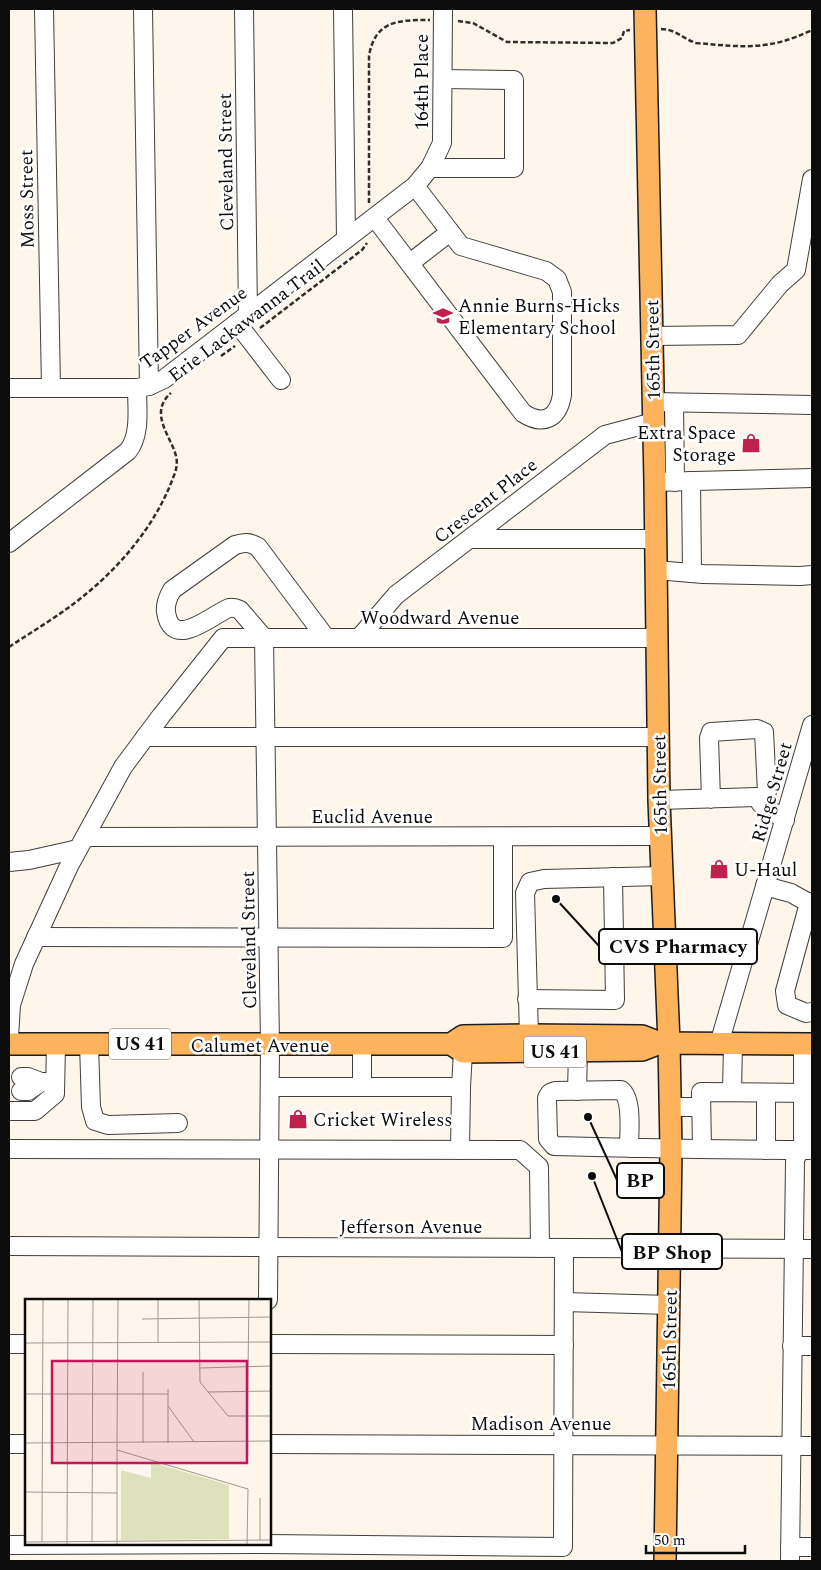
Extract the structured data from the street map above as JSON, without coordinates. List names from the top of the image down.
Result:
{
  "streets": {
    "main road": ["165th Street", "US 41", "Calumet Avenue"],
    "street": [
      "164th Place",
      "Cleveland Street",
      "Moss Street",
      "Tapper Avenue",
      "Crescent Place",
      "Woodward Avenue",
      "Ridge Street",
      "Euclid Avenue",
      "Jefferson Avenue",
      "Madison Avenue"
    ],
    "path": ["Erie Lackawanna Trail"]
  },
  "crossings": [
    ["164th Place", "Tapper Avenue"],
    ["Cleveland Street", "Tapper Avenue"],
    ["Cleveland Street", "Woodward Avenue"],
    ["Cleveland Street", "Euclid Avenue"],
    ["Cleveland Street", "Calumet Avenue"],
    ["Cleveland Street", "Jefferson Avenue"],
    ["Moss Street", "Tapper Avenue"],
    ["165th Street", "Crescent Place"],
    ["165th Street", "Woodward Avenue"],
    ["165th Street", "Euclid Avenue"],
    ["165th Street", "Calumet Avenue"],
    ["165th Street", "Jefferson Avenue"],
    ["165th Street", "Madison Avenue"],
    ["Crescent Place", "Woodward Avenue"],
    ["Ridge Street", "Calumet Avenue"]
  ],
  "places": {
    "school or university": ["Annie Burns-Hicks Elementary School"],
    "shop": ["Extra Space Storage", "U-Haul", "Cricket Wireless"],
    "other": ["CVS Pharmacy", "BP", "BP Shop"]
  },
  "scale_bar": "50 m"
}
